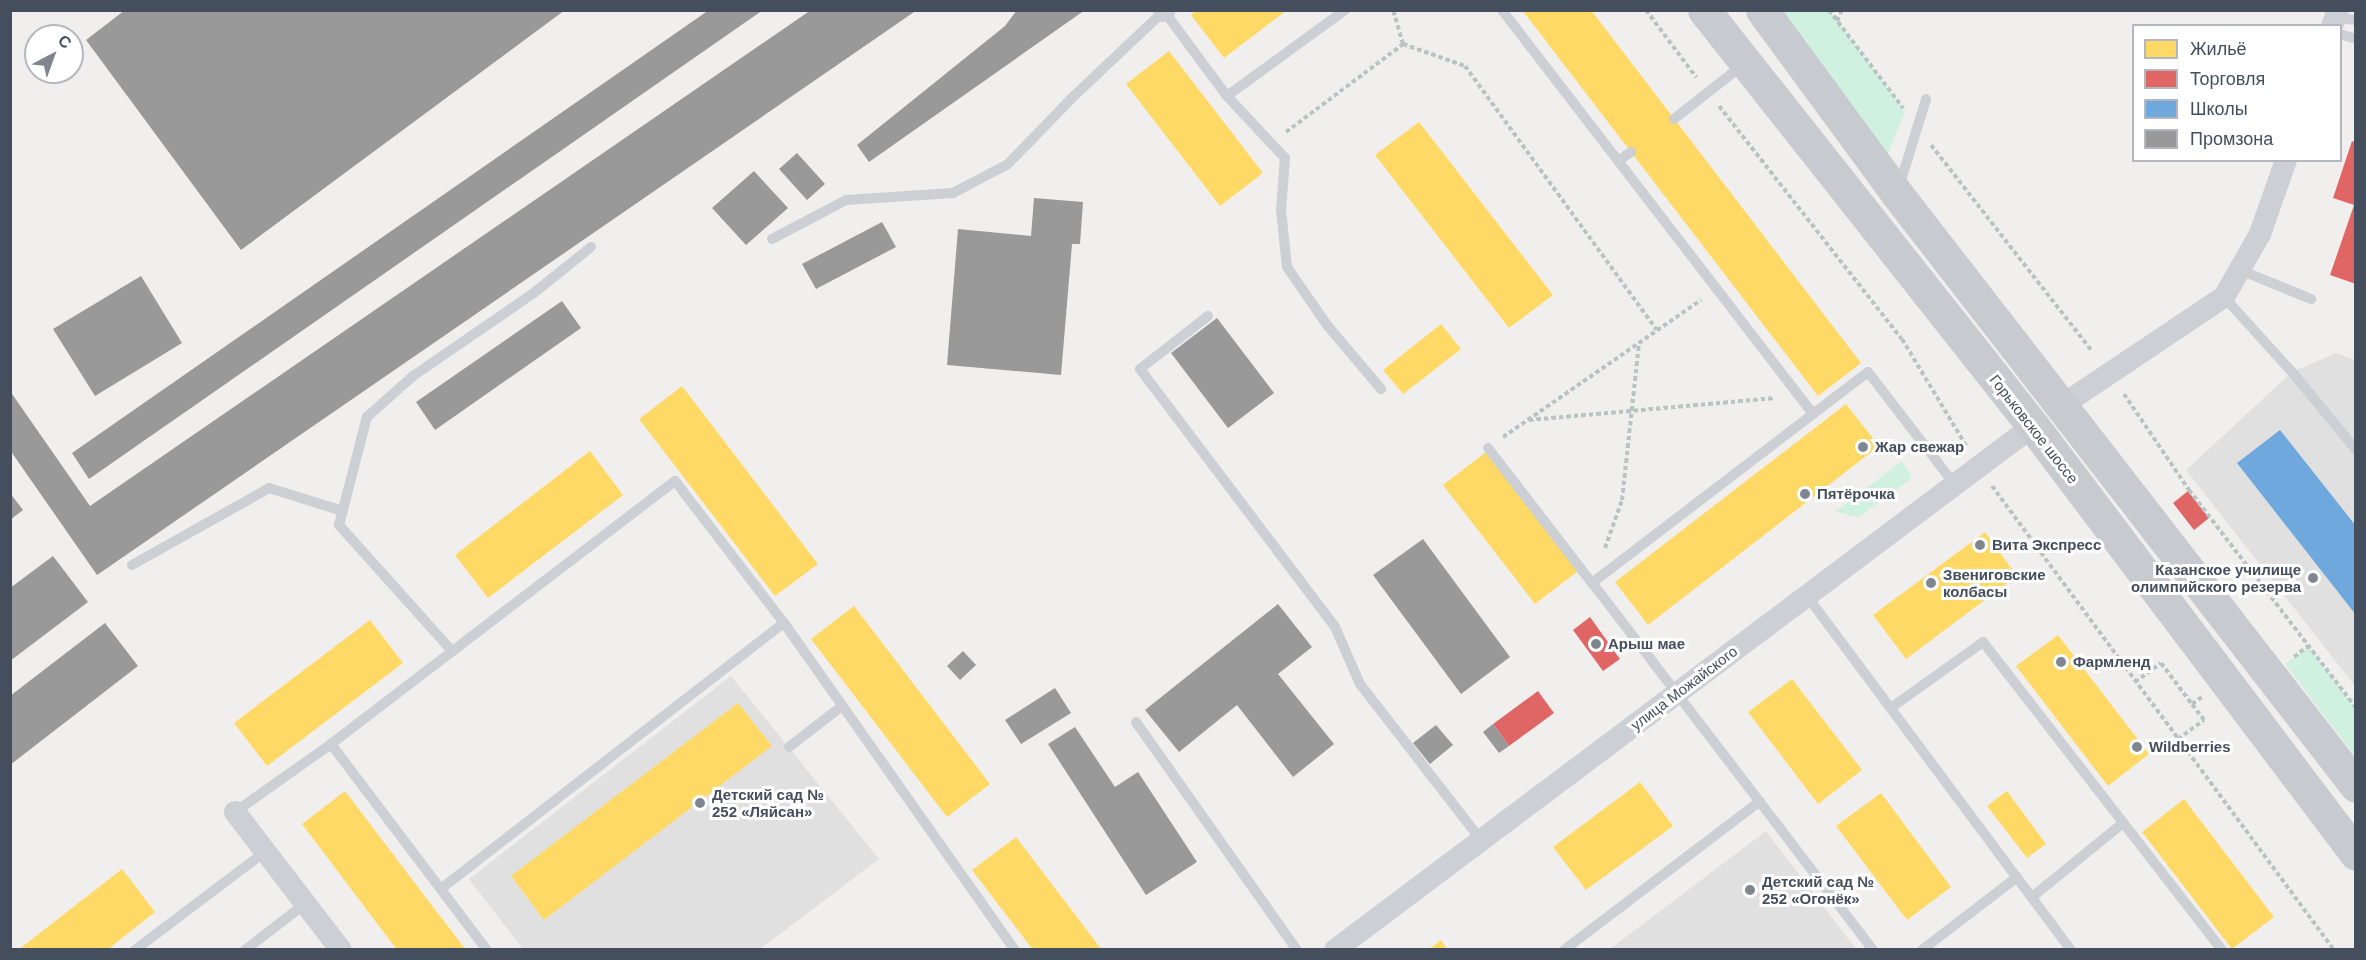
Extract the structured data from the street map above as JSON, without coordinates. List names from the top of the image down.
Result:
{
  "streets": {
    "main road": ["Горьковское шоссе"],
    "street": ["улица Можайского"]
  },
  "crossings": [
    ["Горьковское шоссе", "улица Можайского"]
  ],
  "places": [
    "Жар свежар",
    "Пятёрочка",
    "Вита Экспресс",
    "Казанское училище олимпийского резерва",
    "Звениговские колбасы",
    "Арыш мае",
    "Фармленд",
    "Wildberries",
    "Детский сад № 252 «Ляйсан»",
    "Детский сад № 252 «Огонёк»"
  ],
  "legend": [
    "Жильё",
    "Торговля",
    "Школы",
    "Промзона"
  ],
  "north": "top right"
}
